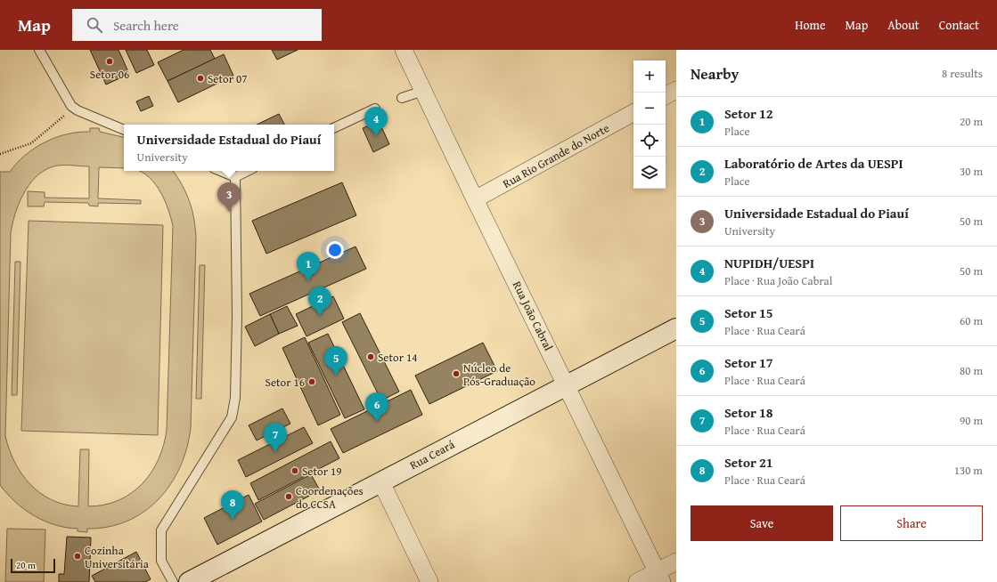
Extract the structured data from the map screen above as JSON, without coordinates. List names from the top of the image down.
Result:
{
  "streets": {
    "street": ["Rua Rio Grande do Norte", "Rua João Cabral", "Rua Ceará"]
  },
  "crossings": [
    ["Rua Rio Grande do Norte", "Rua João Cabral"],
    ["Rua João Cabral", "Rua Ceará"]
  ],
  "places": [
    "Setor 06",
    "Setor 07",
    "Setor 14",
    "Núcleo de Pós-Graduação",
    "Setor 16",
    "Setor 19",
    "Coordenações do CCSA",
    "Cozinha Universitária"
  ],
  "scale_bar": "20 m",
  "page": {
    "header": "Map",
    "search": "Search here",
    "nav": [
      "Home",
      "Map",
      "About",
      "Contact"
    ],
    "heading": ["Nearby", "8 results"],
    "map_buttons": ["+", "−"],
    "list": [
      {
        "mark": "1",
        "name": "Setor 12",
        "note": "Place",
        "value": "20 m"
      },
      {
        "mark": "2",
        "name": "Laboratório de Artes da UESPI",
        "note": "Place",
        "value": "30 m"
      },
      {
        "mark": "3",
        "name": "Universidade Estadual do Piauí",
        "note": "University",
        "value": "50 m"
      },
      {
        "mark": "4",
        "name": "NUPIDH/UESPI",
        "note": "Place · Rua João Cabral",
        "value": "50 m"
      },
      {
        "mark": "5",
        "name": "Setor 15",
        "note": "Place · Rua Ceará",
        "value": "60 m"
      },
      {
        "mark": "6",
        "name": "Setor 17",
        "note": "Place · Rua Ceará",
        "value": "80 m"
      },
      {
        "mark": "7",
        "name": "Setor 18",
        "note": "Place · Rua Ceará",
        "value": "90 m"
      },
      {
        "mark": "8",
        "name": "Setor 21",
        "note": "Place · Rua Ceará",
        "value": "130 m"
      }
    ],
    "pins": [
      "4",
      "3",
      "1",
      "2",
      "5",
      "6",
      "7",
      "8"
    ],
    "popup": ["Universidade Estadual do Piauí", "University"],
    "buttons": ["Save", "Share"],
    "scale": "20 m"
  }
}
